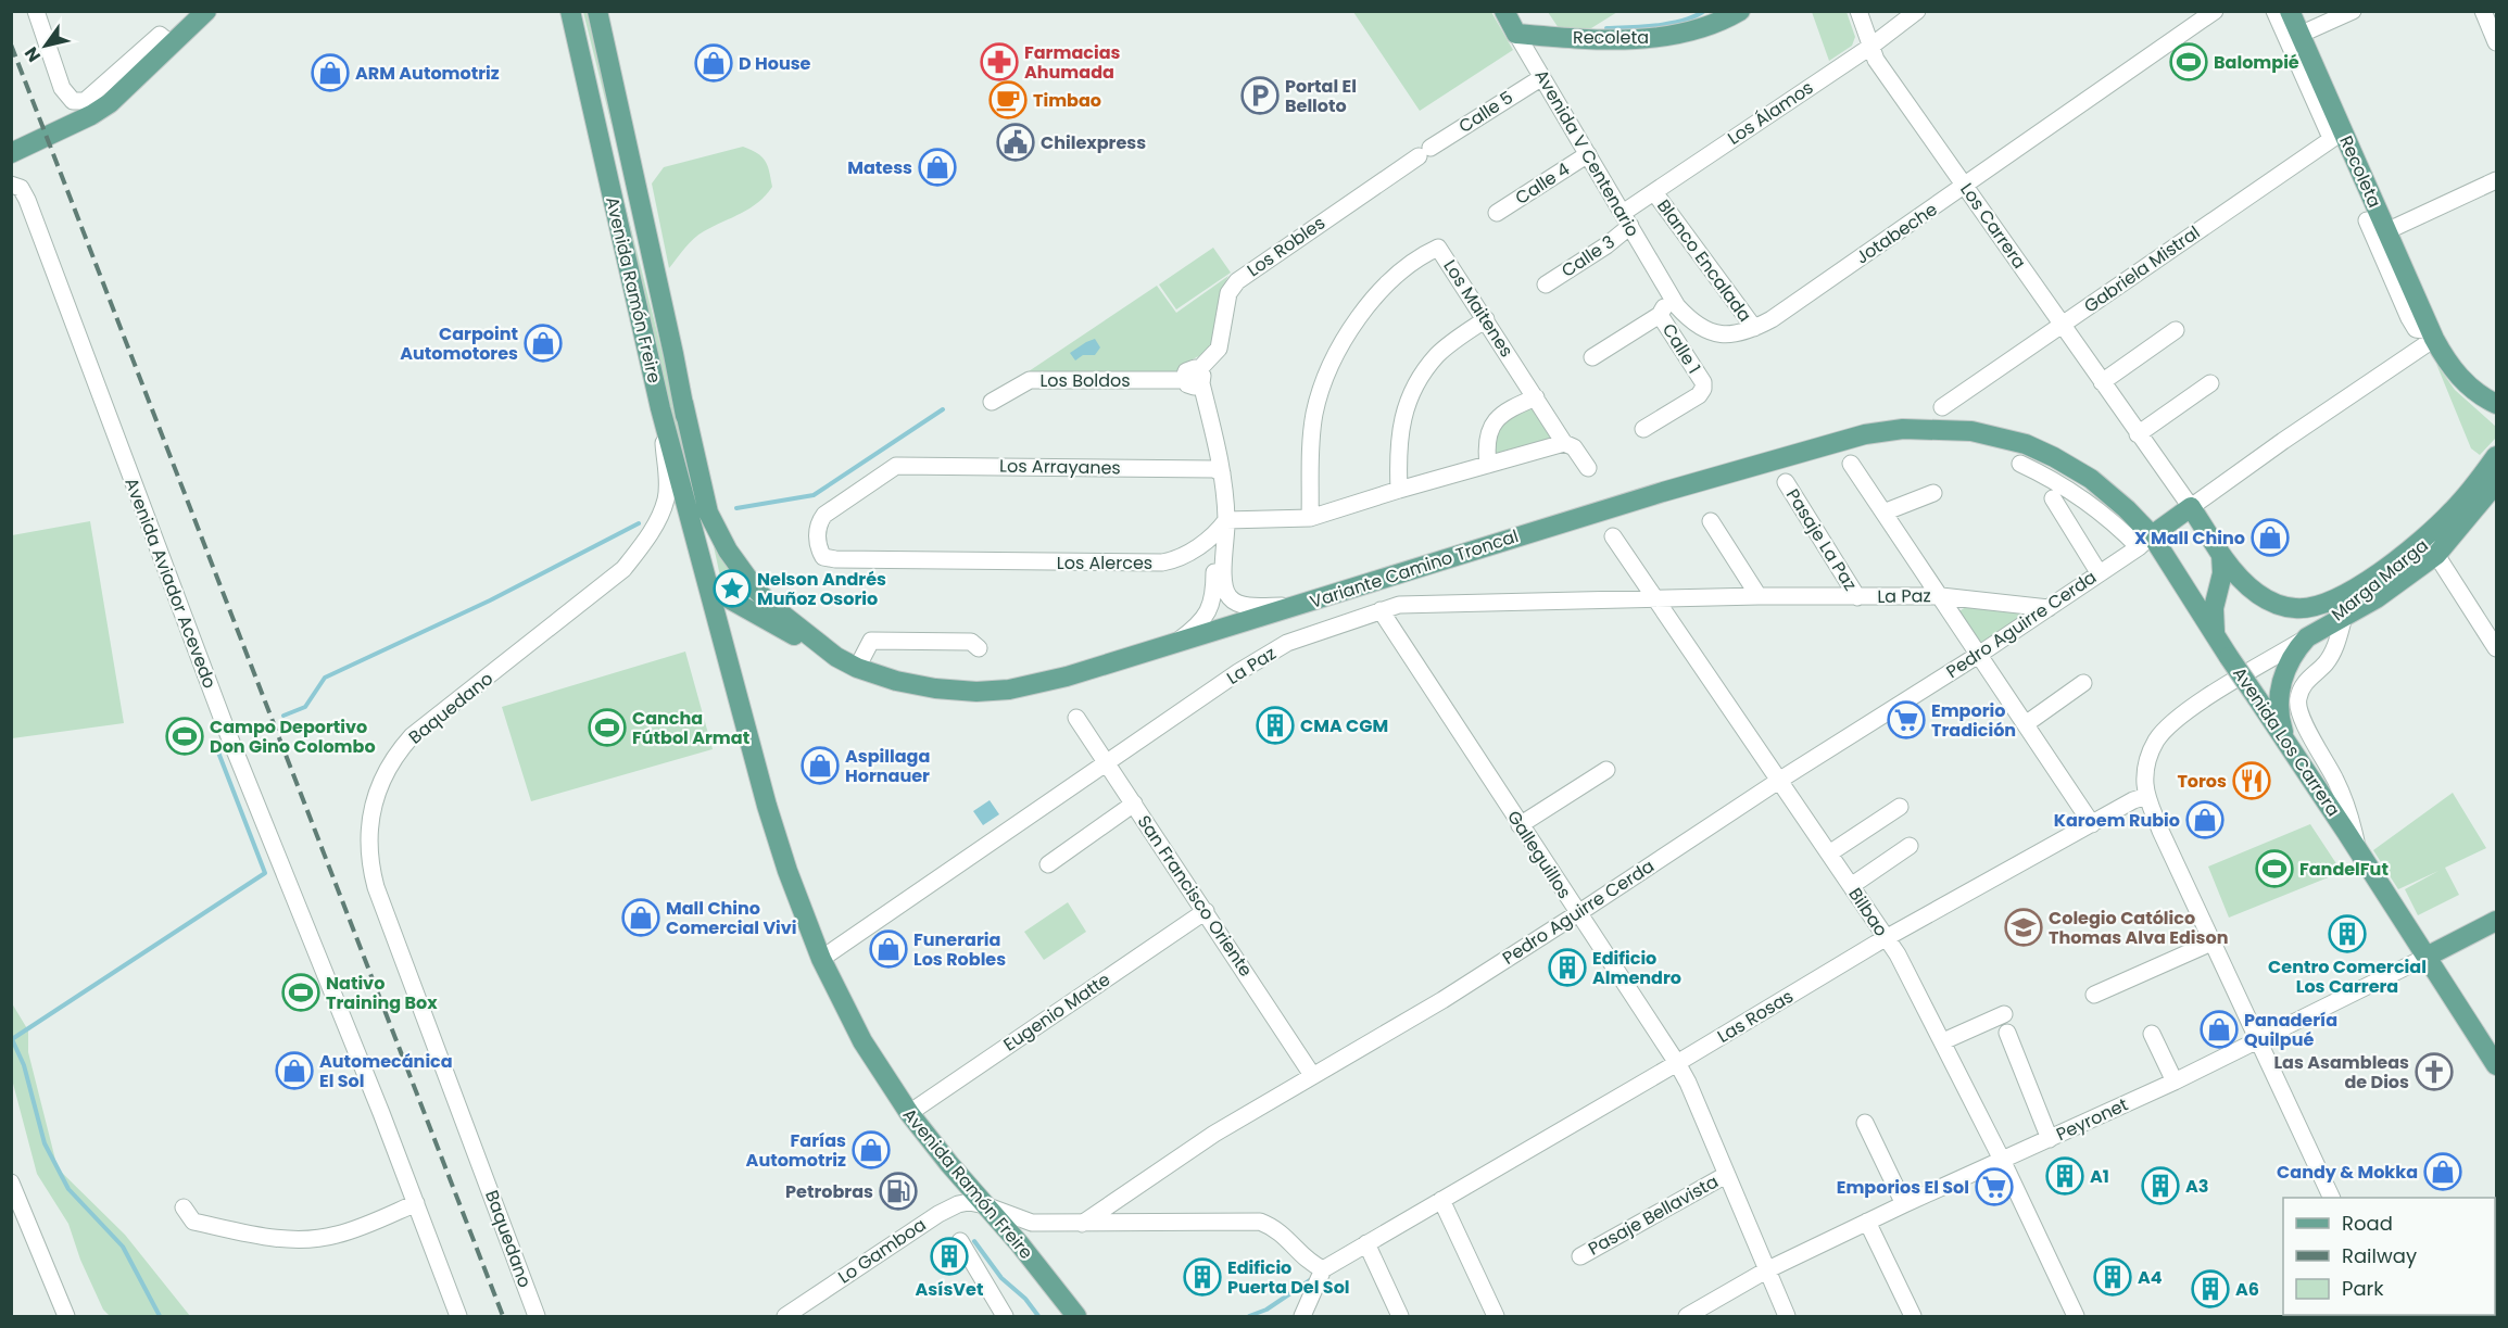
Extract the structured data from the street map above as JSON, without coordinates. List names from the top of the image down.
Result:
{
  "streets": {
    "main road": [
      "Recoleta",
      "Avenida Ramón Freire",
      "Variante Camino Troncal",
      "Marga Marga",
      "Avenida Los Carrera",
      "Peyronet"
    ],
    "street": [
      "Calle 5",
      "Los Álamos",
      "Avenida V Centenario",
      "Calle 4",
      "Los Carrera",
      "Jotabeche",
      "Los Robles",
      "Calle 3",
      "Blanco Encalada",
      "Gabriela Mistral",
      "Los Maitenes",
      "Calle 1",
      "Los Boldos",
      "Los Arrayanes",
      "Pasaje La Paz",
      "Los Alerces",
      "Avenida Aviador Acevedo",
      "La Paz",
      "Pedro Aguirre Cerda",
      "Baquedano",
      "Galleguillos",
      "San Francisco Oriente",
      "Bilbao",
      "Eugenio Matte",
      "Las Rosas",
      "Pasaje Bellavista",
      "Lo Gamboa"
    ]
  },
  "crossings": [
    ["Recoleta", "Avenida V Centenario"],
    ["Recoleta", "Gabriela Mistral"],
    ["Calle 5", "Avenida V Centenario"],
    ["Calle 5", "Los Robles"],
    ["Los Álamos", "Avenida V Centenario"],
    ["Los Álamos", "Los Carrera"],
    ["Los Álamos", "Calle 3"],
    ["Los Álamos", "Blanco Encalada"],
    ["Avenida V Centenario", "Calle 4"],
    ["Avenida V Centenario", "Jotabeche"],
    ["Avenida V Centenario", "Calle 3"],
    ["Los Carrera", "Jotabeche"],
    ["Los Carrera", "Gabriela Mistral"],
    ["Jotabeche", "Blanco Encalada"],
    ["Los Robles", "Los Boldos"],
    ["Avenida Ramón Freire", "Variante Camino Troncal"],
    ["Avenida Ramón Freire", "La Paz"],
    ["Avenida Ramón Freire", "Baquedano"],
    ["Avenida Ramón Freire", "Eugenio Matte"],
    ["Avenida Ramón Freire", "Lo Gamboa"],
    ["Los Arrayanes", "Los Alerces"],
    ["Pasaje La Paz", "La Paz"],
    ["Variante Camino Troncal", "Pedro Aguirre Cerda"],
    ["Variante Camino Troncal", "Avenida Los Carrera"],
    ["Marga Marga", "Avenida Los Carrera"],
    ["Marga Marga", "Las Rosas"],
    ["La Paz", "Pedro Aguirre Cerda"],
    ["La Paz", "Galleguillos"],
    ["La Paz", "San Francisco Oriente"],
    ["La Paz", "Bilbao"],
    ["Pedro Aguirre Cerda", "Galleguillos"],
    ["Pedro Aguirre Cerda", "San Francisco Oriente"],
    ["Pedro Aguirre Cerda", "Bilbao"],
    ["Avenida Los Carrera", "Peyronet"],
    ["Galleguillos", "Las Rosas"],
    ["Galleguillos", "Peyronet"],
    ["Galleguillos", "Pasaje Bellavista"],
    ["San Francisco Oriente", "Eugenio Matte"],
    ["Bilbao", "Las Rosas"],
    ["Bilbao", "Peyronet"]
  ],
  "places": {
    "pharmacy": ["Farmacias Ahumada"],
    "sports": [
      "Balompié",
      "Cancha Fútbol Armat",
      "Campo Deportivo Don Gino Colombo",
      "FandelFut",
      "Nativo Training Box"
    ],
    "shop": [
      "D House",
      "ARM Automotriz",
      "Matess",
      "Carpoint Automotores",
      "X Mall Chino",
      "Aspillaga Hornauer",
      "Karoem Rubio",
      "Mall Chino Comercial Vivi",
      "Funeraria Los Robles",
      "Panadería Quilpué",
      "Automecánica El Sol",
      "Farías Automotriz",
      "Candy & Mokka"
    ],
    "parking": ["Portal El Belloto"],
    "cafe": ["Timbao"],
    "public building": ["Chilexpress"],
    "place": ["Nelson Andrés Muñoz Osorio"],
    "supermarket": ["Emporio Tradición", "Emporios El Sol"],
    "building": [
      "CMA CGM",
      "Centro Comercial Los Carrera",
      "Edificio Almendro",
      "A1",
      "A3",
      "AsísVet",
      "Edificio Puerta Del Sol",
      "A4",
      "A6"
    ],
    "restaurant": ["Toros"],
    "school or university": ["Colegio Católico Thomas Alva Edison"],
    "church": ["Las Asambleas de Dios"],
    "fuel station": ["Petrobras"]
  },
  "legend": ["Road", "Railway", "Park"],
  "north": "bottom left"
}
